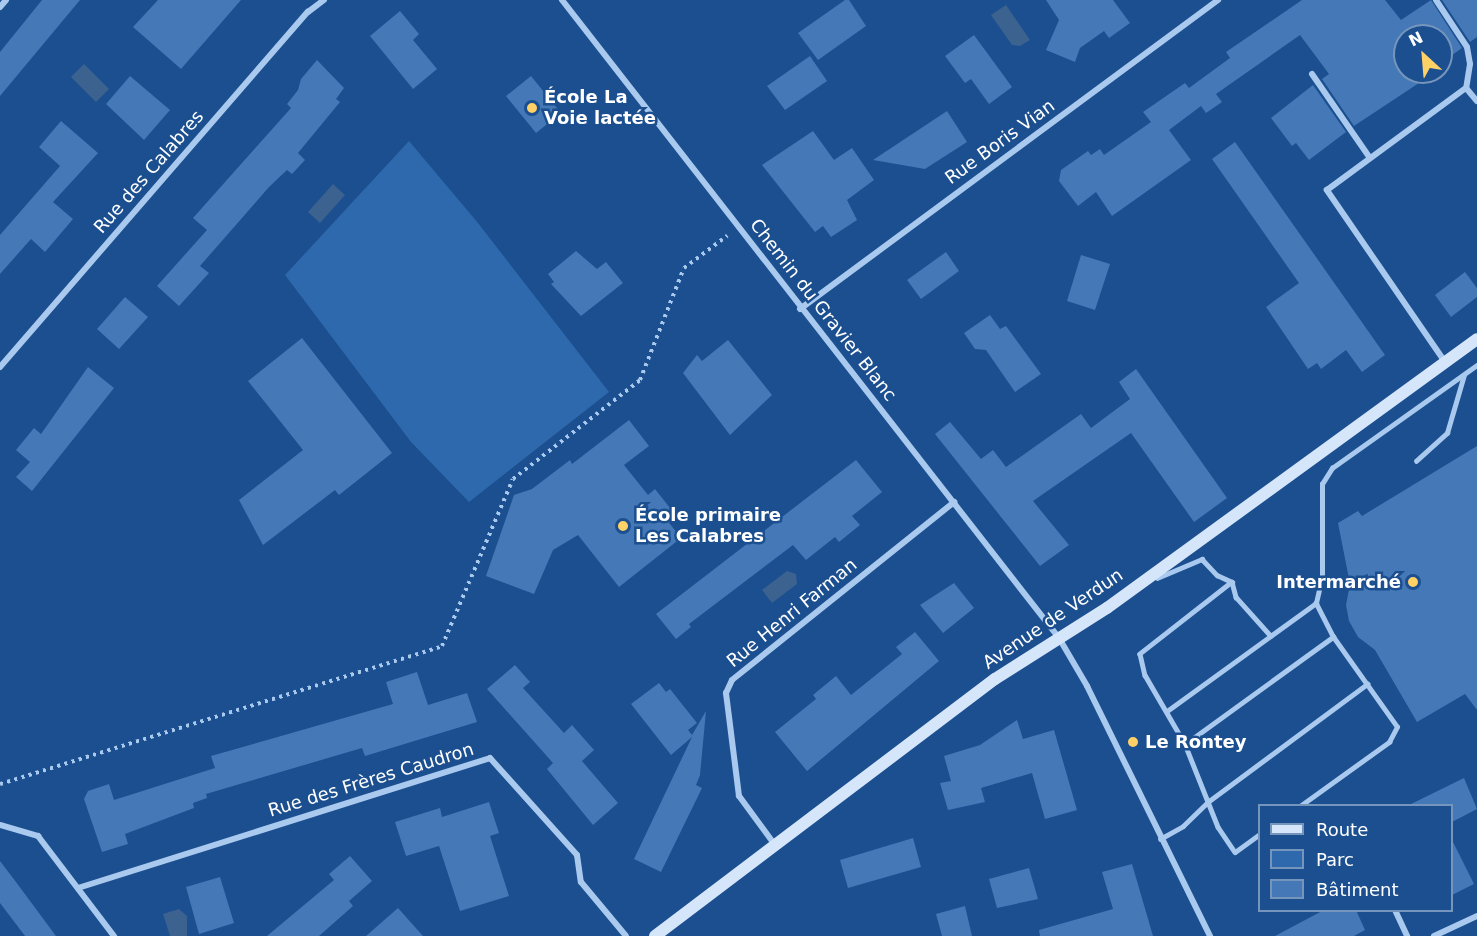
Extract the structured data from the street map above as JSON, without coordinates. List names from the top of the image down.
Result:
{
  "streets": {
    "main road": ["Avenue de Verdun"],
    "street": [
      "Rue Boris Vian",
      "Rue des Calabres",
      "Chemin du Gravier Blanc",
      "Rue Henri Farman",
      "Rue des Frères Caudron"
    ]
  },
  "crossings": [
    ["Rue Boris Vian", "Chemin du Gravier Blanc"],
    ["Chemin du Gravier Blanc", "Rue Henri Farman"],
    ["Chemin du Gravier Blanc", "Avenue de Verdun"],
    ["Rue Henri Farman", "Avenue de Verdun"]
  ],
  "places": [
    "École La Voie lactée",
    "École primaire Les Calabres",
    "Intermarché",
    "Le Rontey"
  ],
  "legend": ["Route", "Parc", "Bâtiment"],
  "north": "top left"
}
